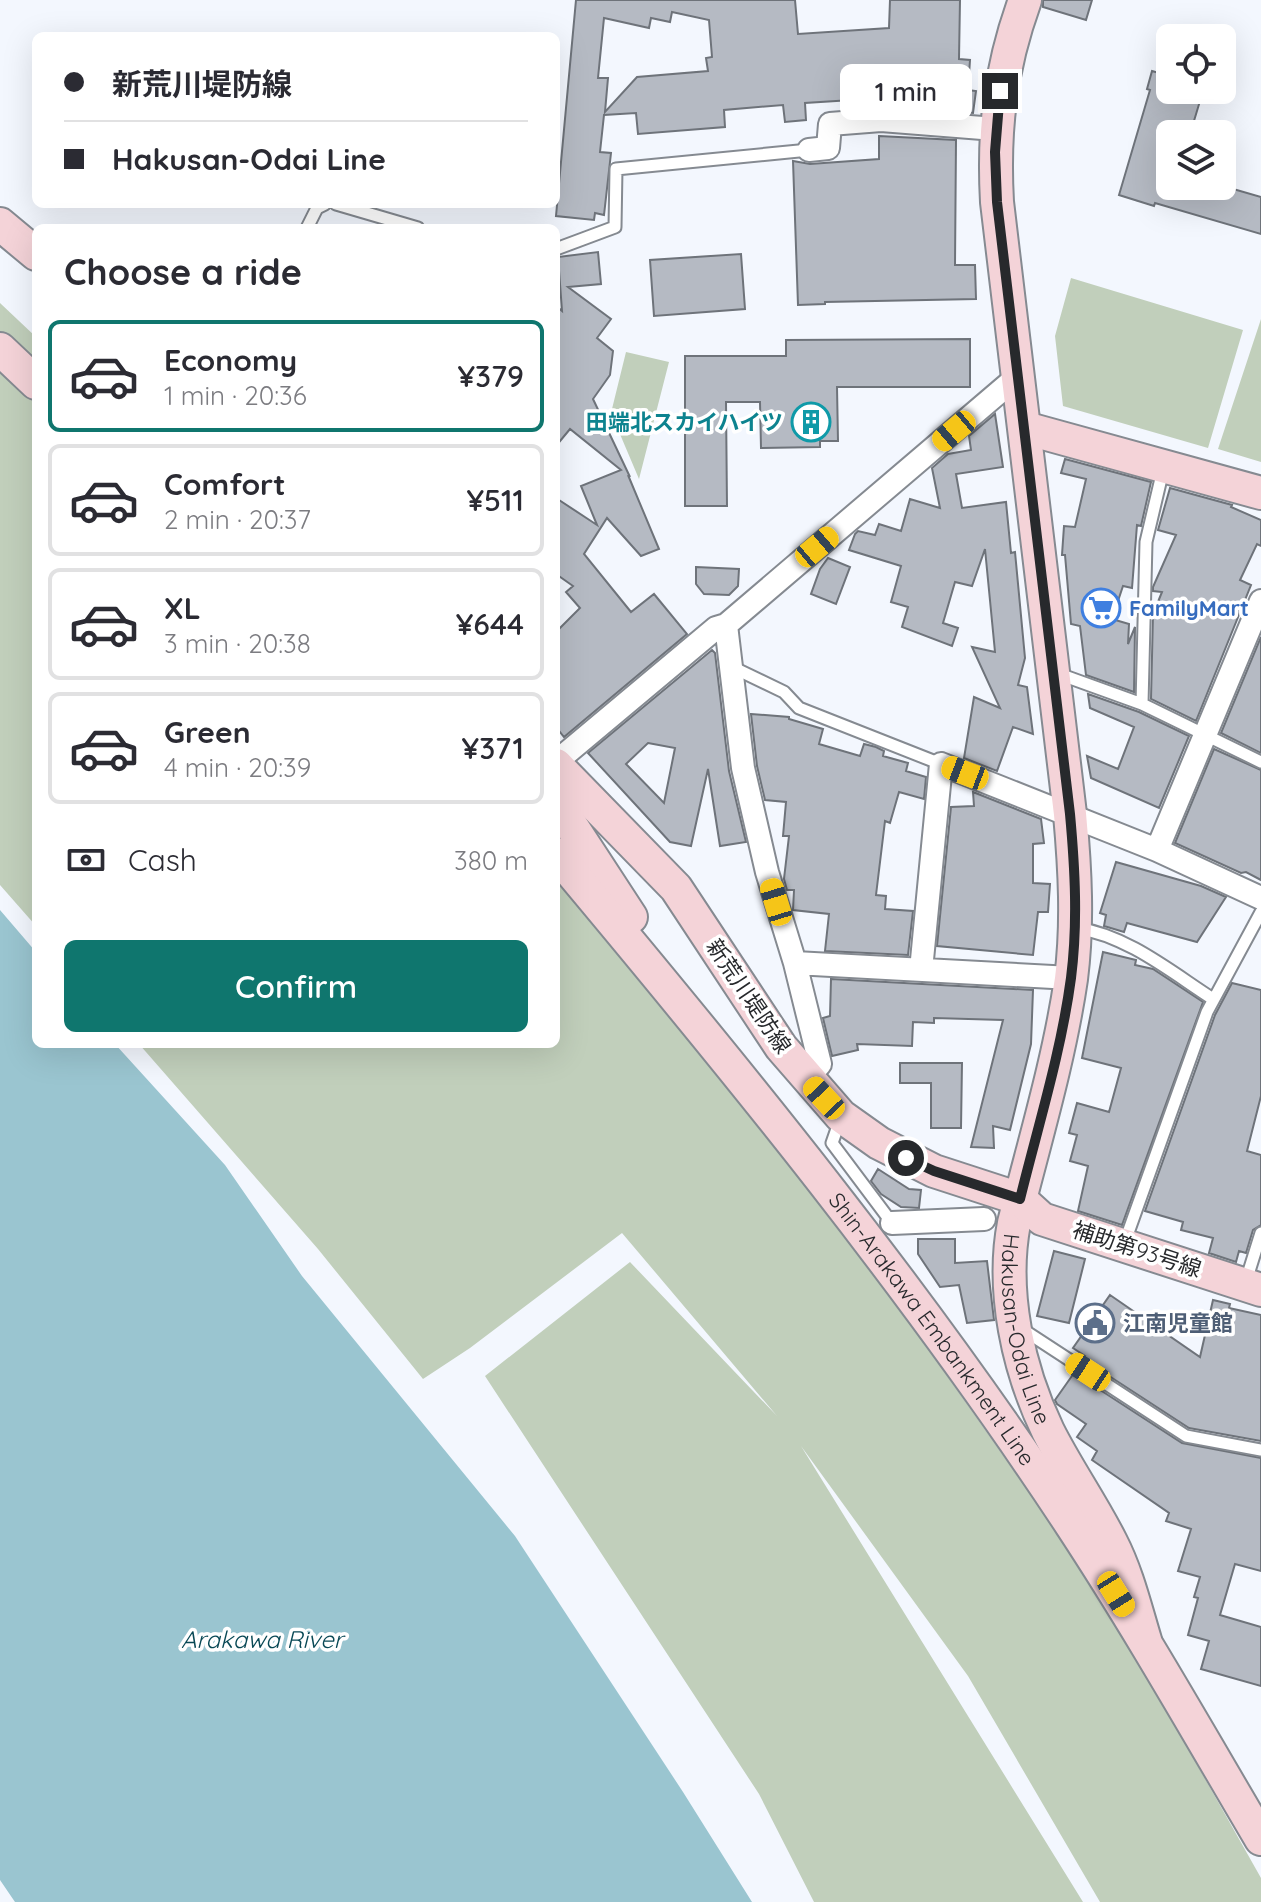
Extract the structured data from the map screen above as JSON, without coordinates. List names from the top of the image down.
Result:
{
  "streets": {
    "main road": [
      "新荒川堤防線",
      "補助第93号線",
      "Hakusan-Odai Line",
      "Shin-Arakawa Embankment Line"
    ]
  },
  "crossings": [
    ["新荒川堤防線", "補助第93号線"],
    ["新荒川堤防線", "Hakusan-Odai Line"],
    ["補助第93号線", "Hakusan-Odai Line"],
    ["Hakusan-Odai Line", "Shin-Arakawa Embankment Line"]
  ],
  "water": ["Arakawa River"],
  "places": {
    "building": ["田端北スカイハイツ"],
    "supermarket": ["FamilyMart"],
    "public building": ["江南児童館"]
  },
  "page": {
    "banner": ["新荒川堤防線", "Hakusan-Odai Line"],
    "bubble": "1 min",
    "heading": "Choose a ride",
    "list": [
      {
        "name": "Economy",
        "note": "1 min · 20:36",
        "value": "¥379"
      },
      {
        "name": "Comfort",
        "note": "2 min · 20:37",
        "value": "¥511"
      },
      {
        "name": "XL",
        "note": "3 min · 20:38",
        "value": "¥644"
      },
      {
        "name": "Green",
        "note": "4 min · 20:39",
        "value": "¥371"
      }
    ],
    "pay": ["Cash", "380 m"],
    "buttons": "Confirm"
  }
}
